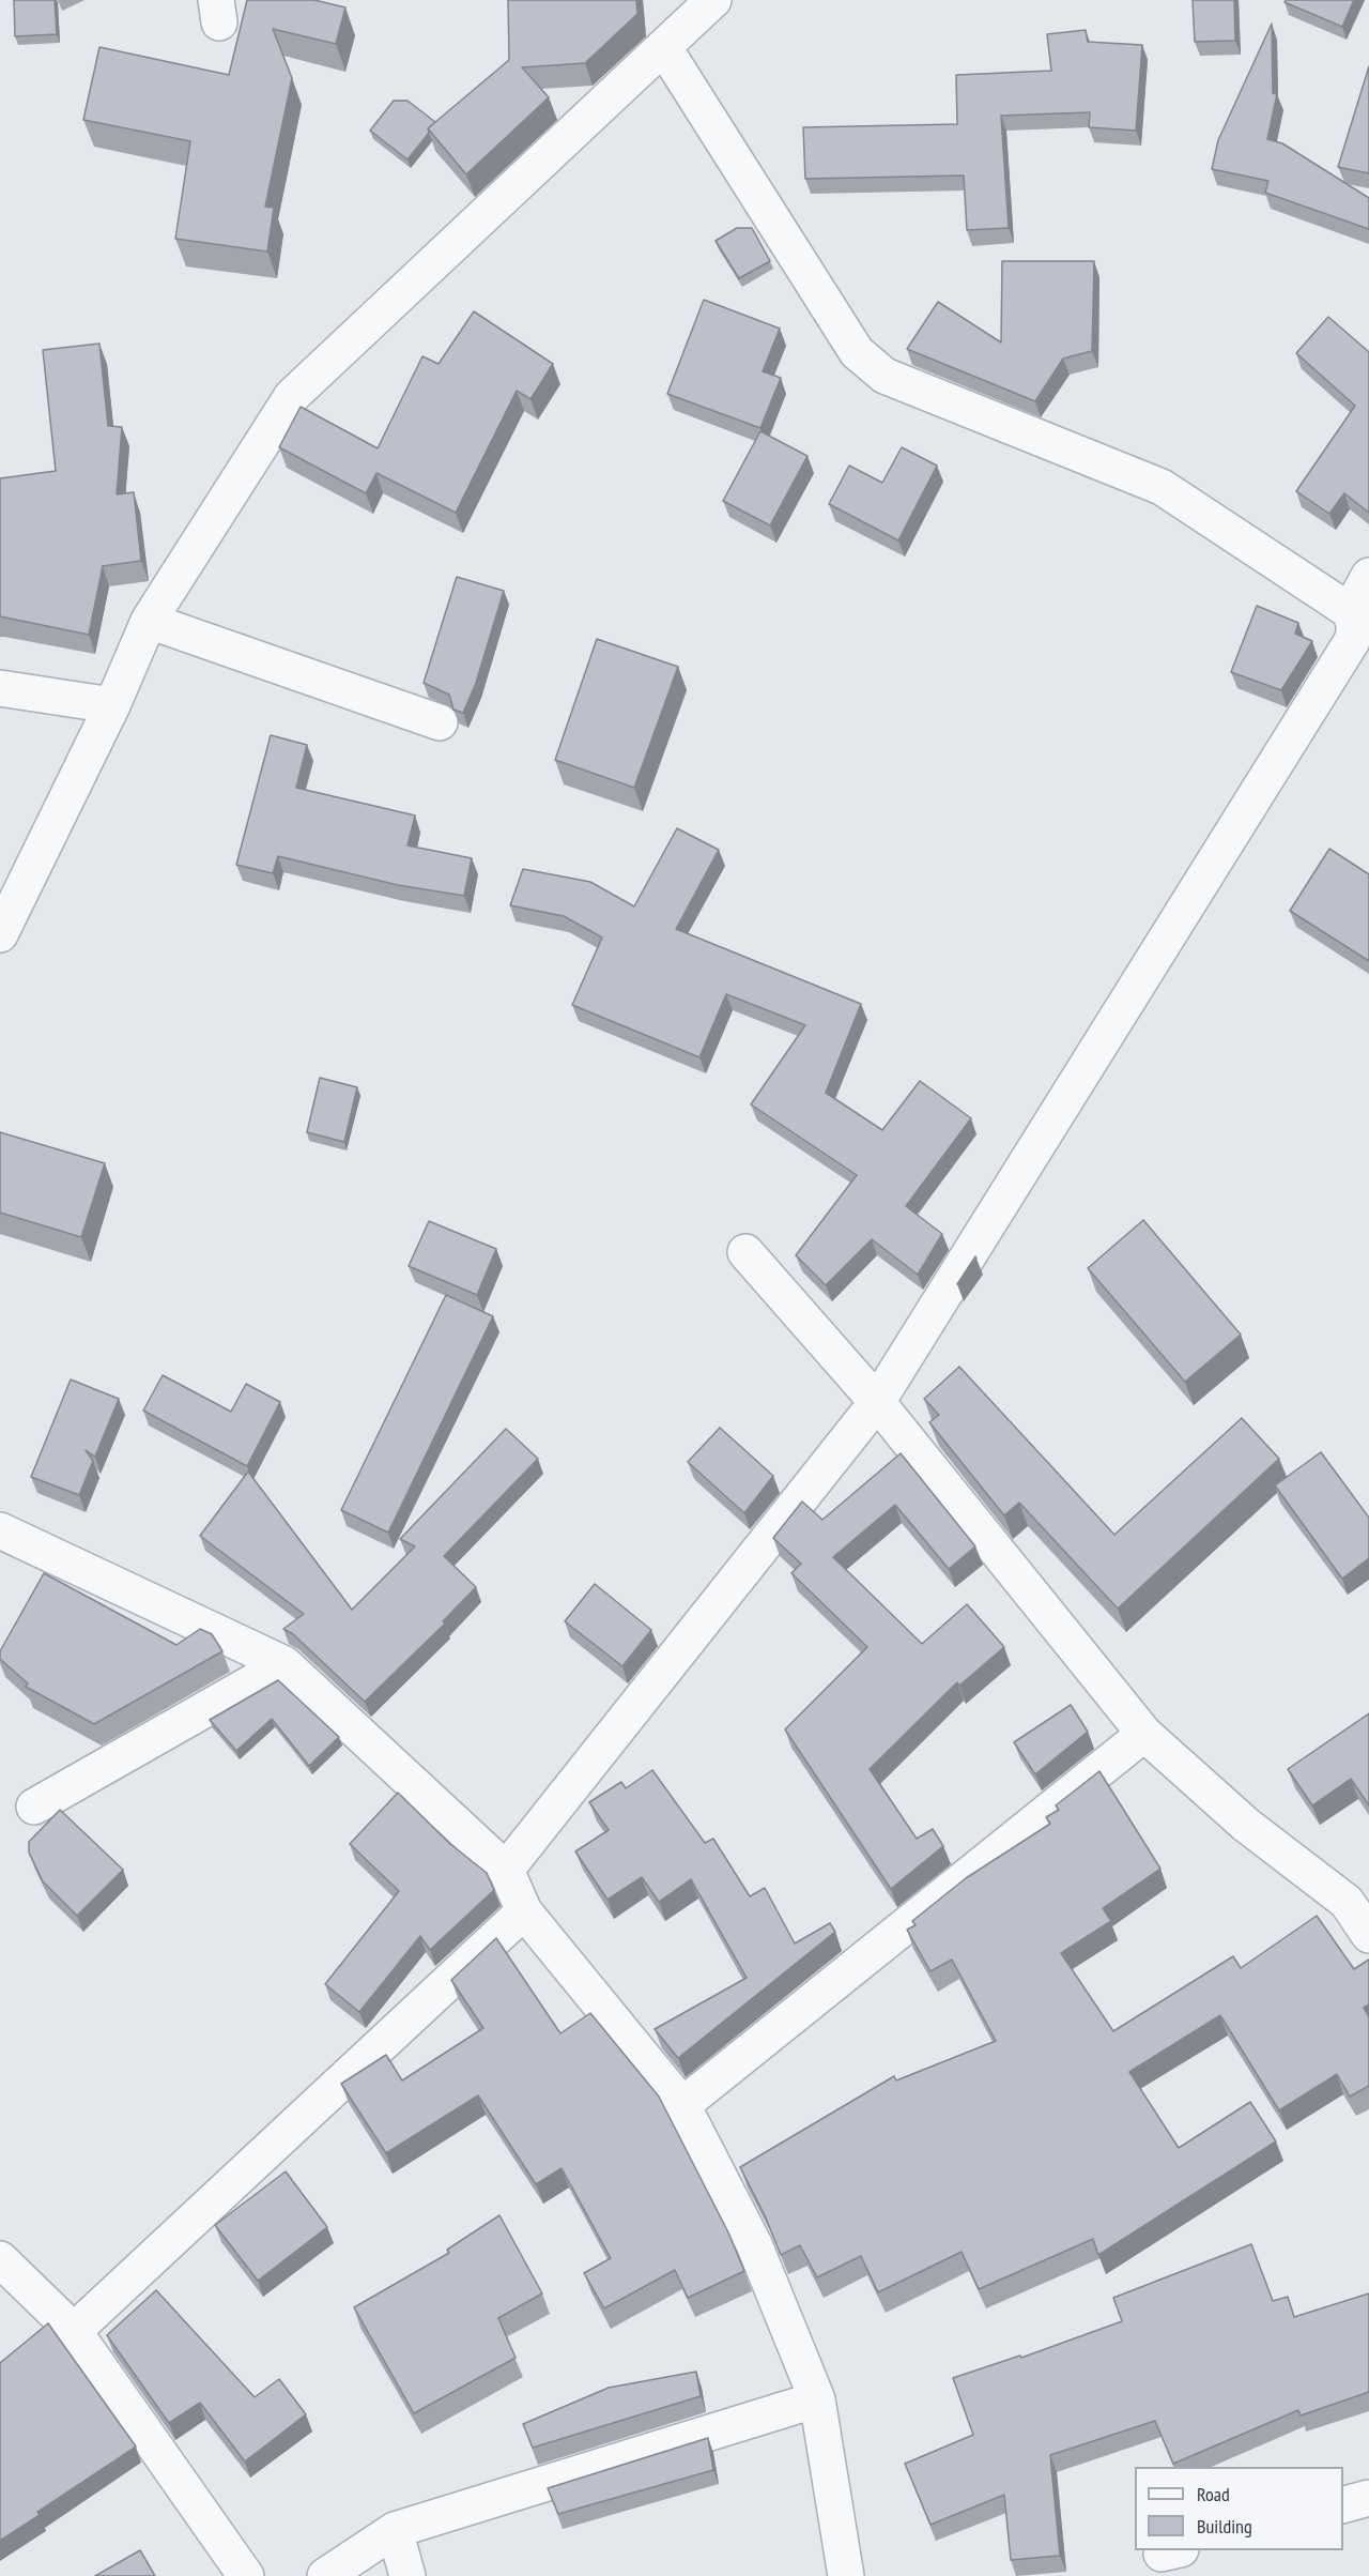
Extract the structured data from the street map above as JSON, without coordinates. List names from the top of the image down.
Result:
{
  "legend": ["Road", "Building"]
}
